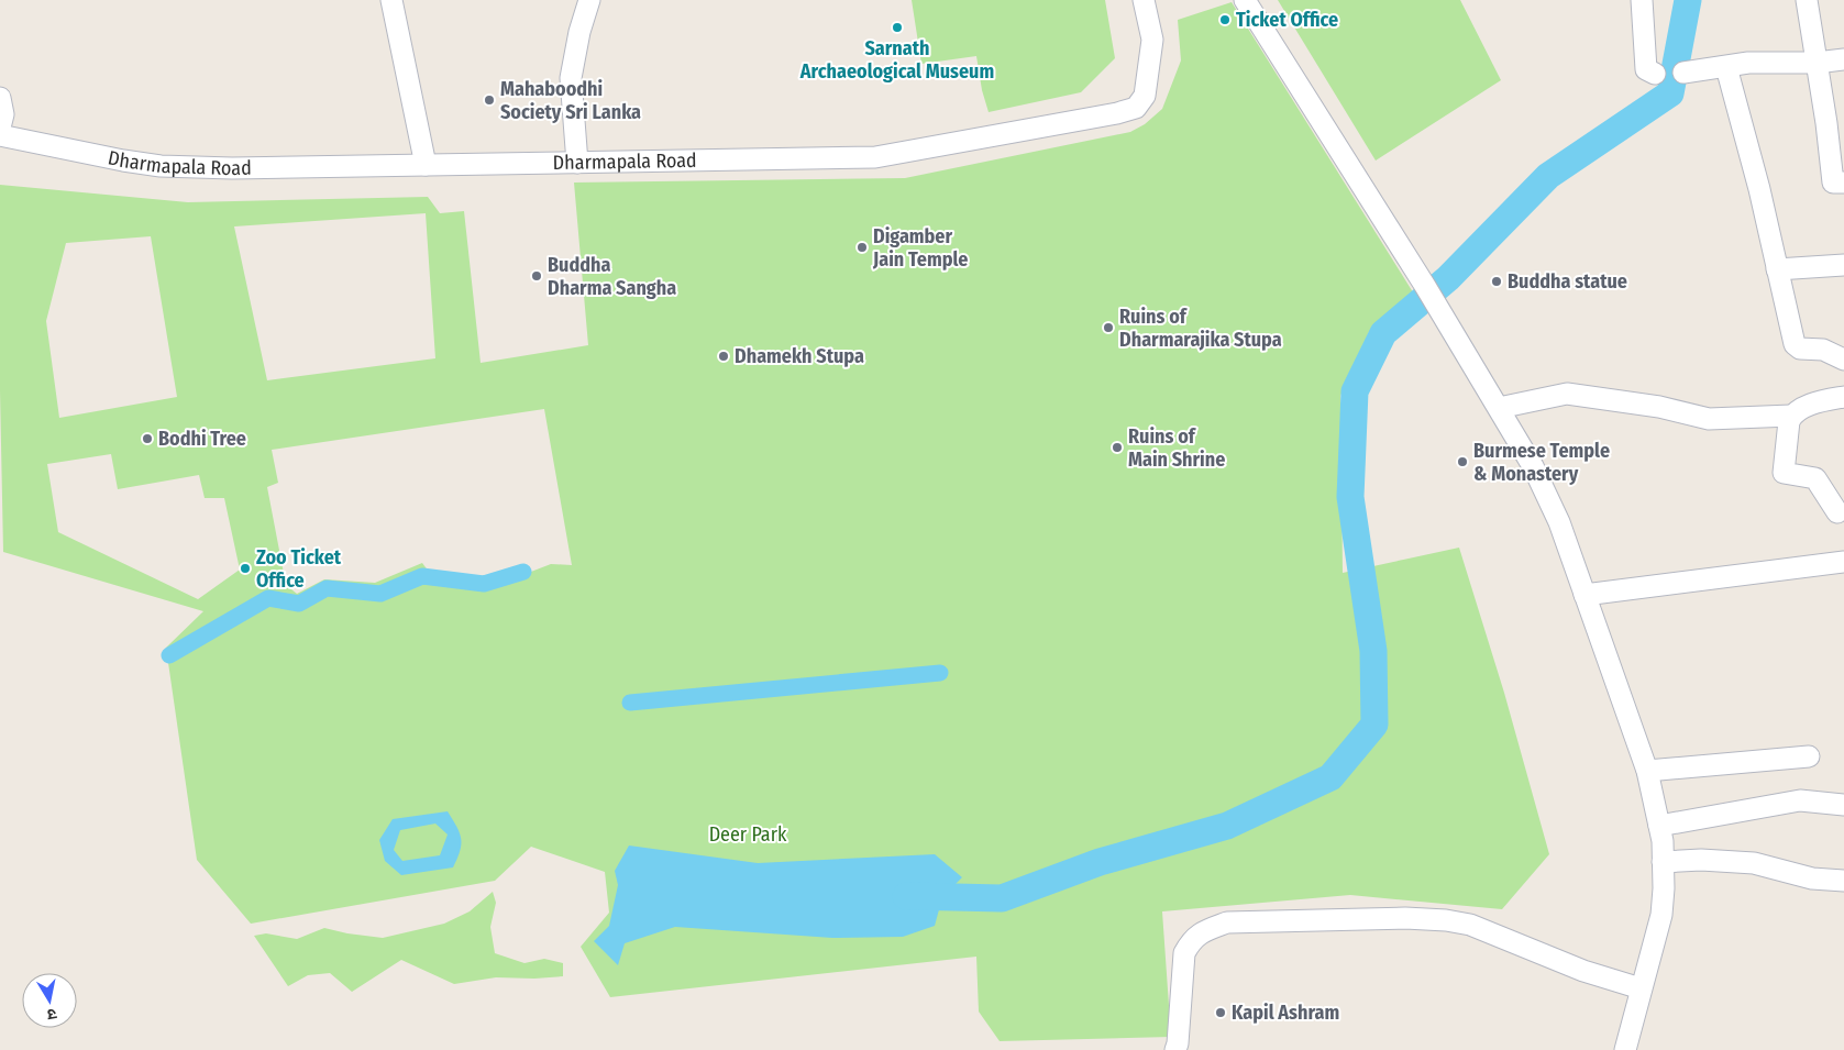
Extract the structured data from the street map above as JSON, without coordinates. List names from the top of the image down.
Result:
{
  "streets": {
    "street": ["Dharmapala Road"]
  },
  "parks": ["Deer Park"],
  "places": [
    "Ticket Office",
    "Sarnath Archaeological Museum",
    "Mahaboodhi Society Sri Lanka",
    "Digamber Jain Temple",
    "Buddha Dharma Sangha",
    "Buddha statue",
    "Ruins of Dharmarajika Stupa",
    "Dhamekh Stupa",
    "Bodhi Tree",
    "Ruins of Main Shrine",
    "Burmese Temple & Monastery",
    "Zoo Ticket Office",
    "Kapil Ashram"
  ],
  "north": "bottom"
}
